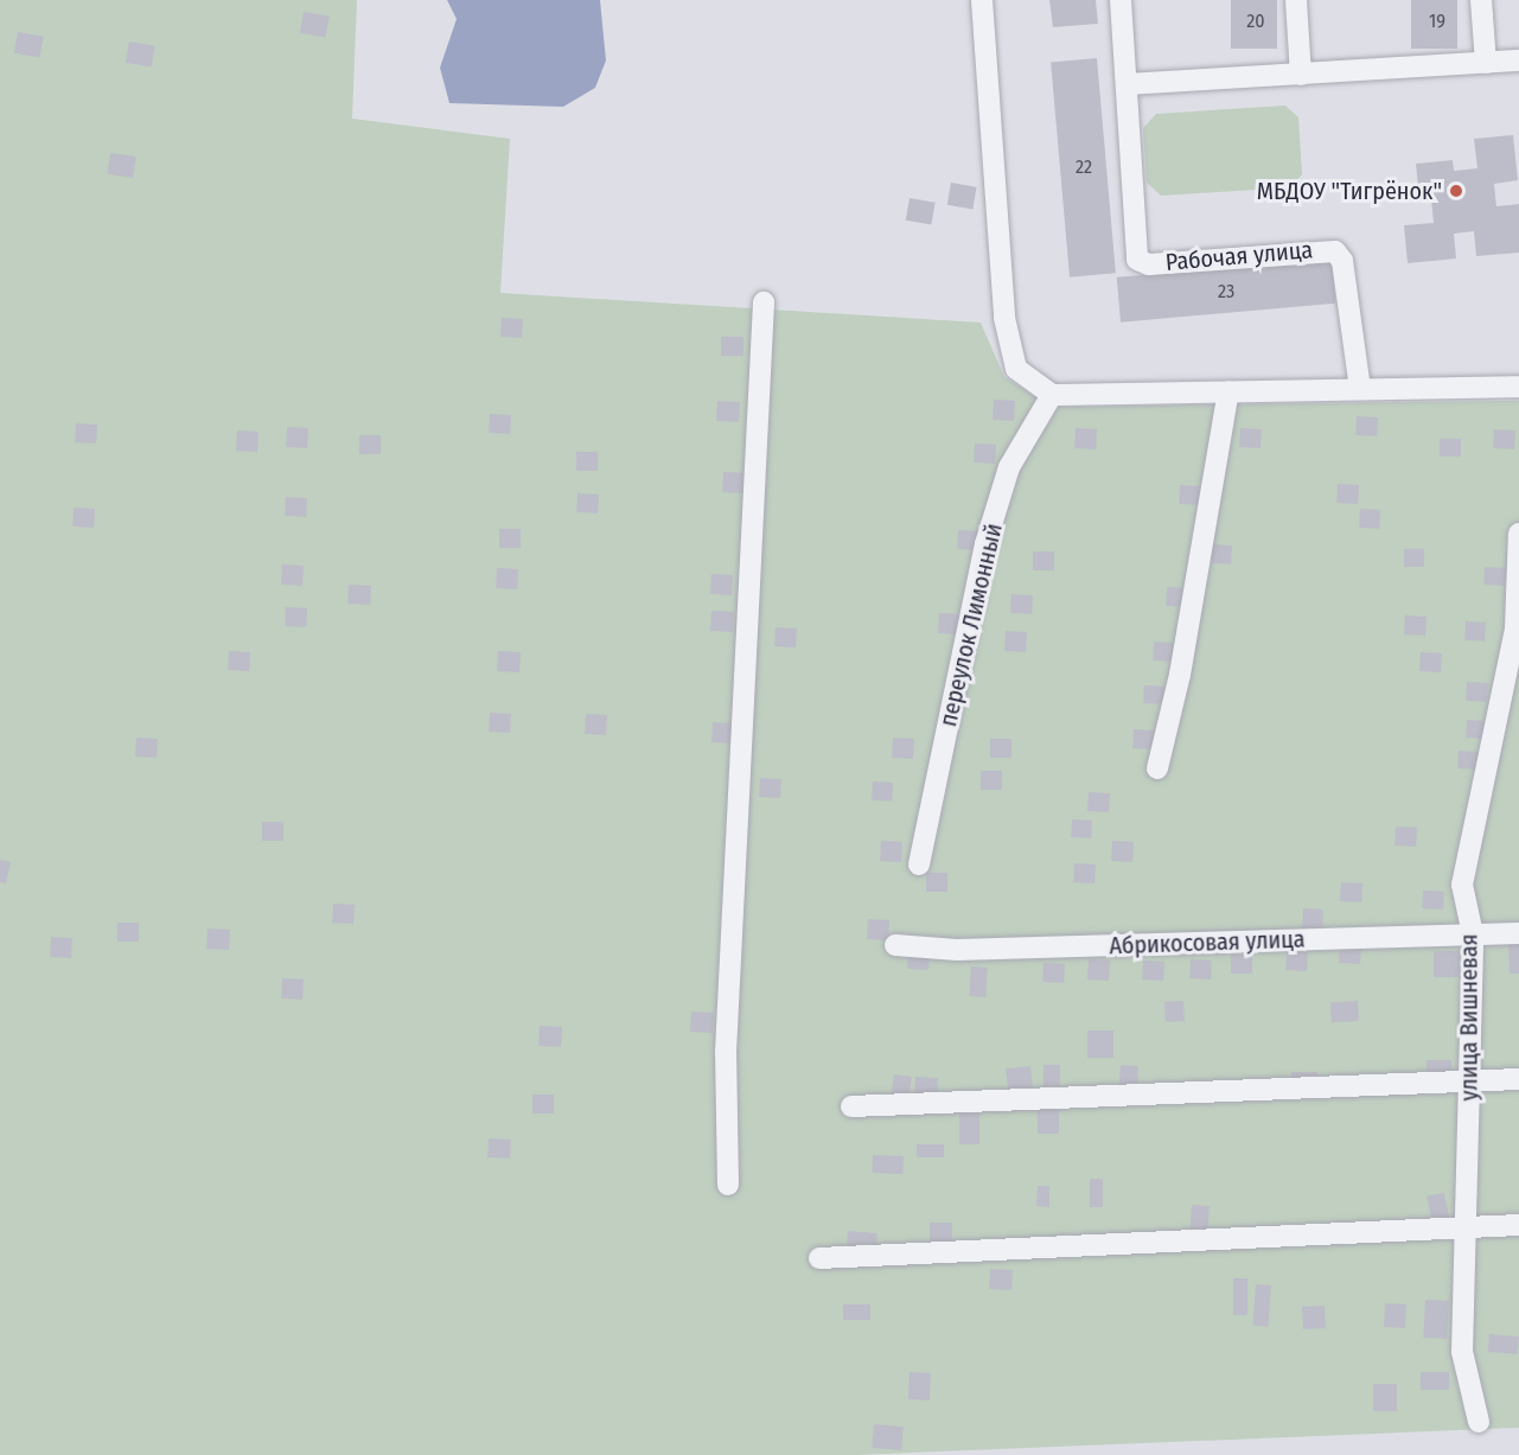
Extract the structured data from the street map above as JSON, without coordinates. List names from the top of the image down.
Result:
{
  "streets": {
    "street": [
      "Рабочая улица",
      "переулок Лимонный",
      "Абрикосовая улица",
      "улица Вишневая"
    ]
  },
  "crossings": [
    ["Абрикосовая улица", "улица Вишневая"]
  ],
  "places": ["МБДОУ \"Тигрёнок\""],
  "house_numbers": [
    "20",
    "19",
    "22",
    "23"
  ]
}
